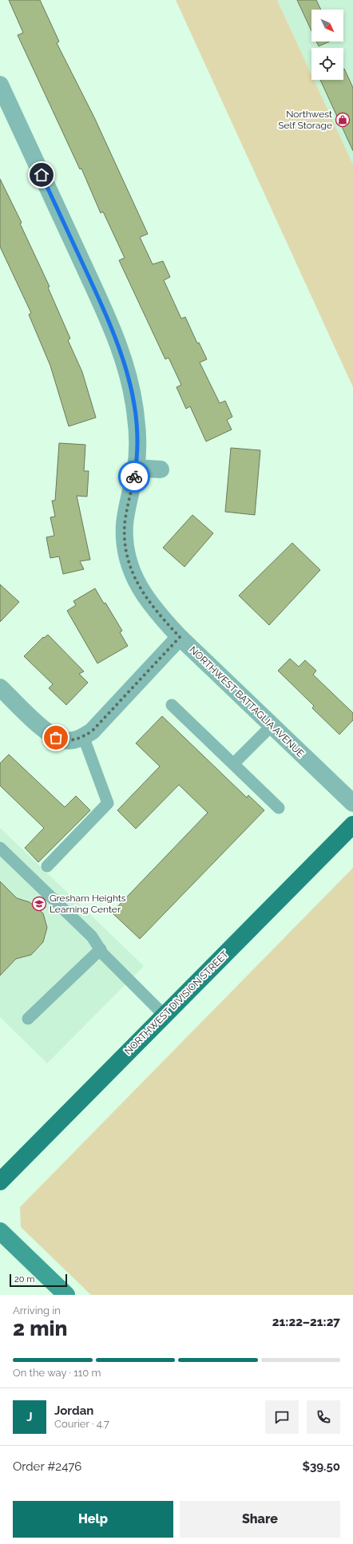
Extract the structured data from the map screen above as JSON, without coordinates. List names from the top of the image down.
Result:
{
  "streets": {
    "main road": ["NORTHWEST DIVISION STREET"],
    "street": ["NORTHWEST BATTAGLIA AVENUE"]
  },
  "places": {
    "shop": ["Northwest Self Storage"],
    "school or university": ["Gresham Heights Learning Center"]
  },
  "scale_bar": "20 m",
  "north": "bottom right",
  "page": {
    "scale": "20 m",
    "heading": ["2 min", "Arriving in", "21:22–21:27"],
    "panel": [
      "Jordan",
      "Courier · 4.7",
      "Order #2476",
      "$39.50"
    ],
    "bar": "On the way · 110 m",
    "round": "J",
    "buttons": ["Help", "Share"]
  }
}
